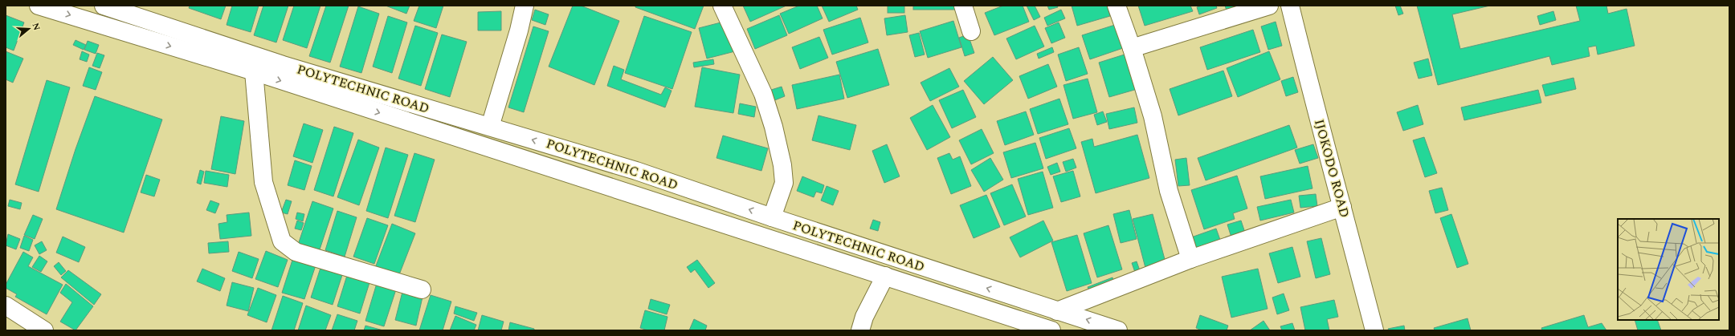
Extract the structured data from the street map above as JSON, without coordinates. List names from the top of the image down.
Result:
{
  "streets": {
    "main road": ["POLYTECHNIC ROAD", "IJOKODO ROAD"]
  },
  "north": "right"
}
